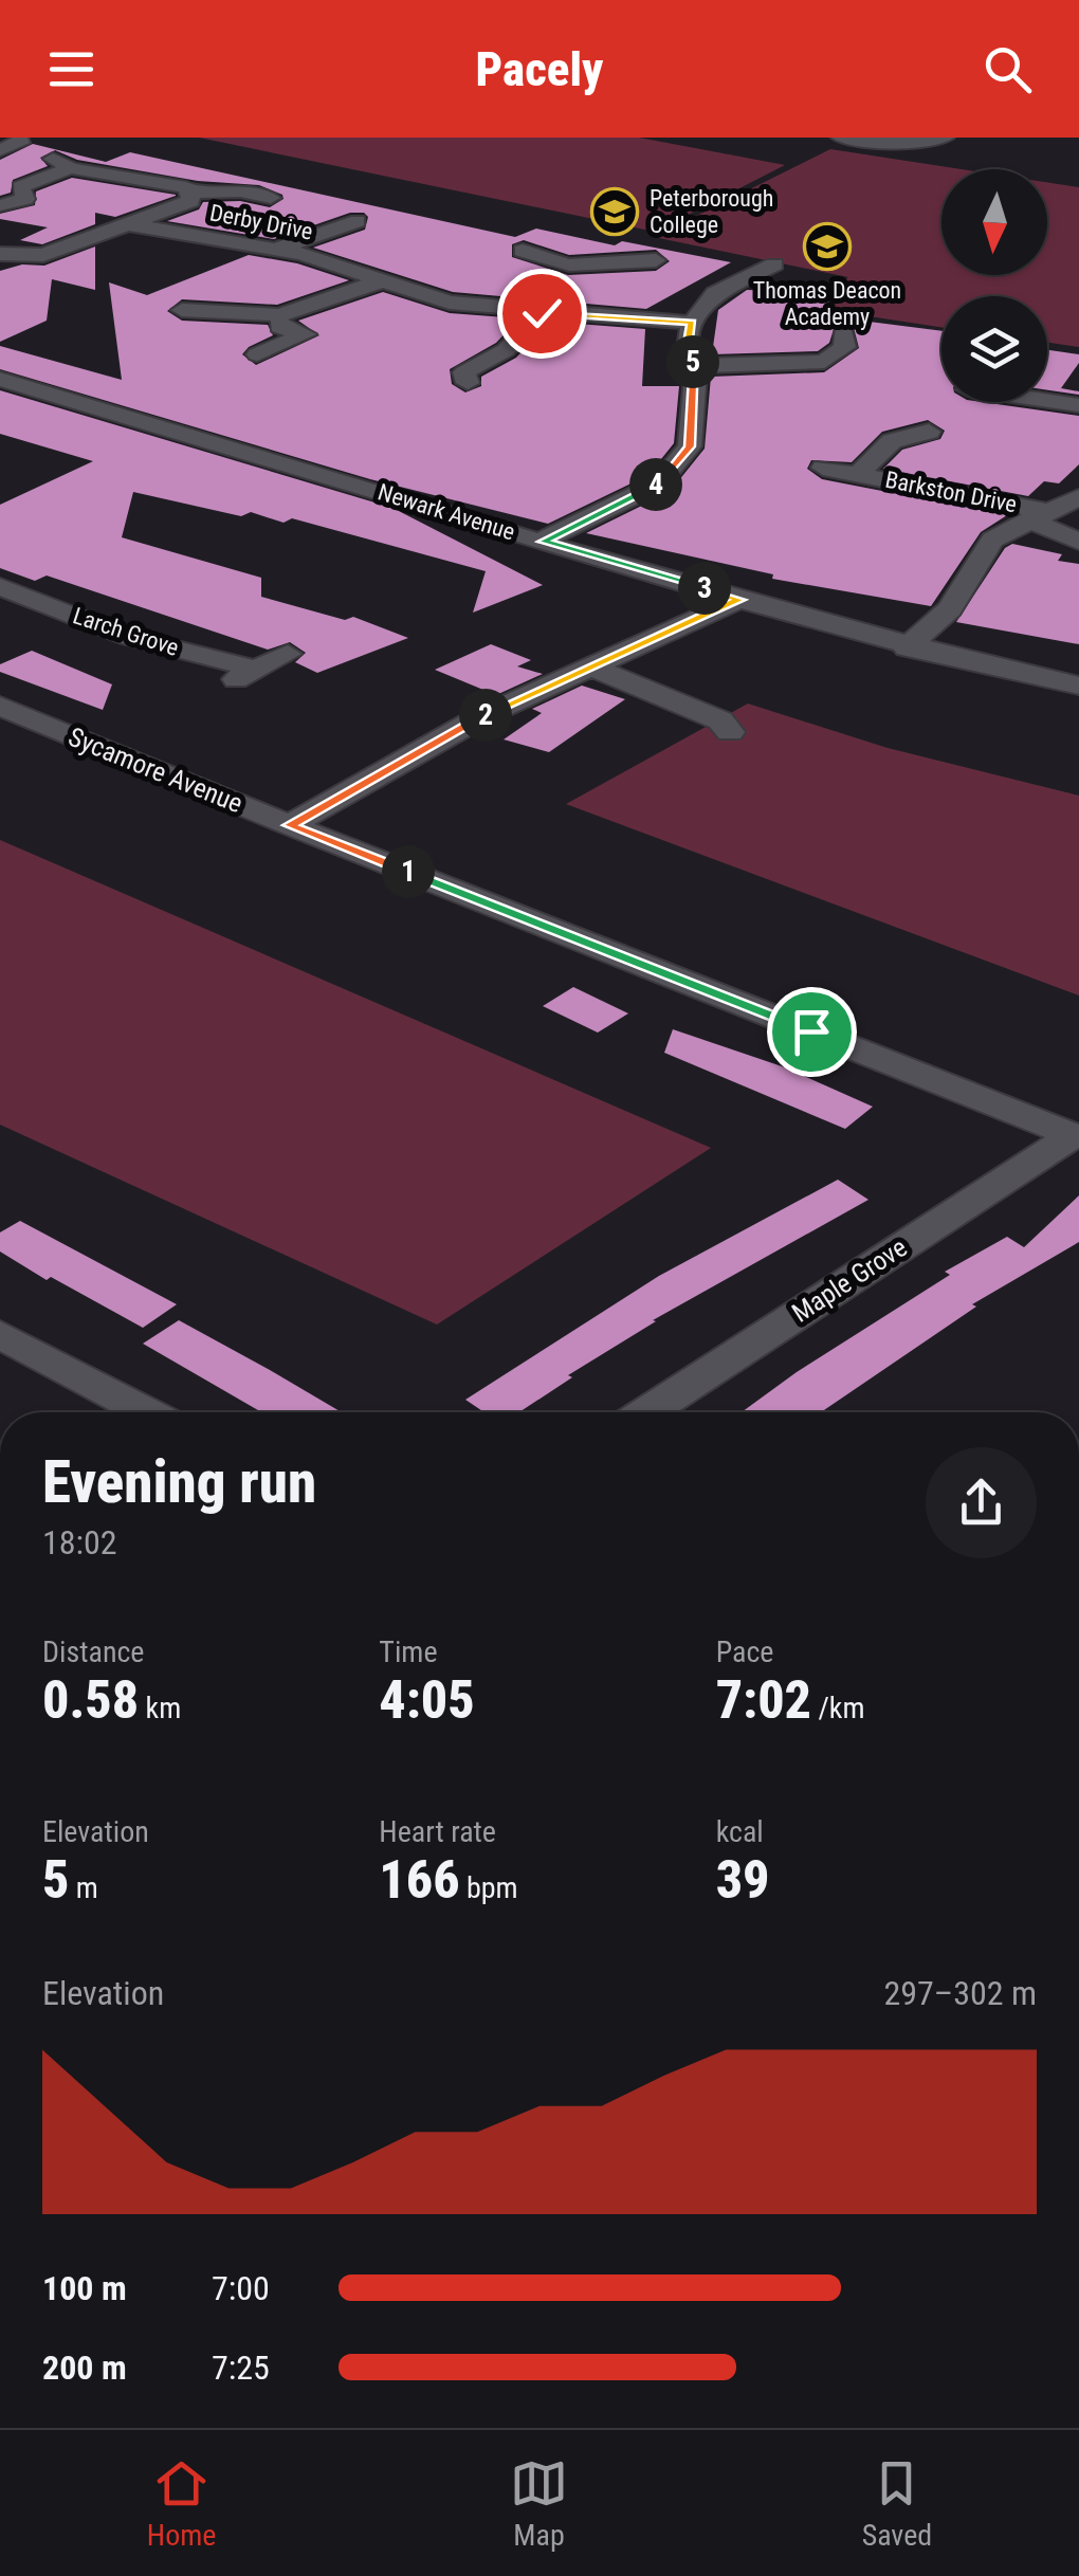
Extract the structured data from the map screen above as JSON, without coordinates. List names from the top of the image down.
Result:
{
  "streets": {
    "street": [
      "Derby Drive",
      "Barkston Drive",
      "Newark Avenue",
      "Larch Grove",
      "Sycamore Avenue",
      "Maple Grove"
    ]
  },
  "crossings": [
    ["Barkston Drive", "Newark Avenue"],
    ["Sycamore Avenue", "Maple Grove"]
  ],
  "places": {
    "school or university": ["Peterborough College", "Thomas Deacon Academy"]
  },
  "north": "bottom",
  "page": {
    "header": "Pacely",
    "pins": [
      "5",
      "4",
      "3",
      "2",
      "1"
    ],
    "heading": ["Evening run", "18:02"],
    "stats": [
      ["Distance", "0.58 km"],
      ["Time", "4:05"],
      ["Pace", "7:02 /km"],
      ["Elevation", "5 m"],
      ["Heart rate", "166 bpm"],
      ["kcal", "39"]
    ],
    "chart": ["Elevation", "297–302 m"],
    "list": [
      {
        "name": "100 m",
        "note": "7:00"
      },
      {
        "name": "200 m",
        "note": "7:25"
      }
    ],
    "tabs": ["Home", "Map", "Saved"]
  }
}
